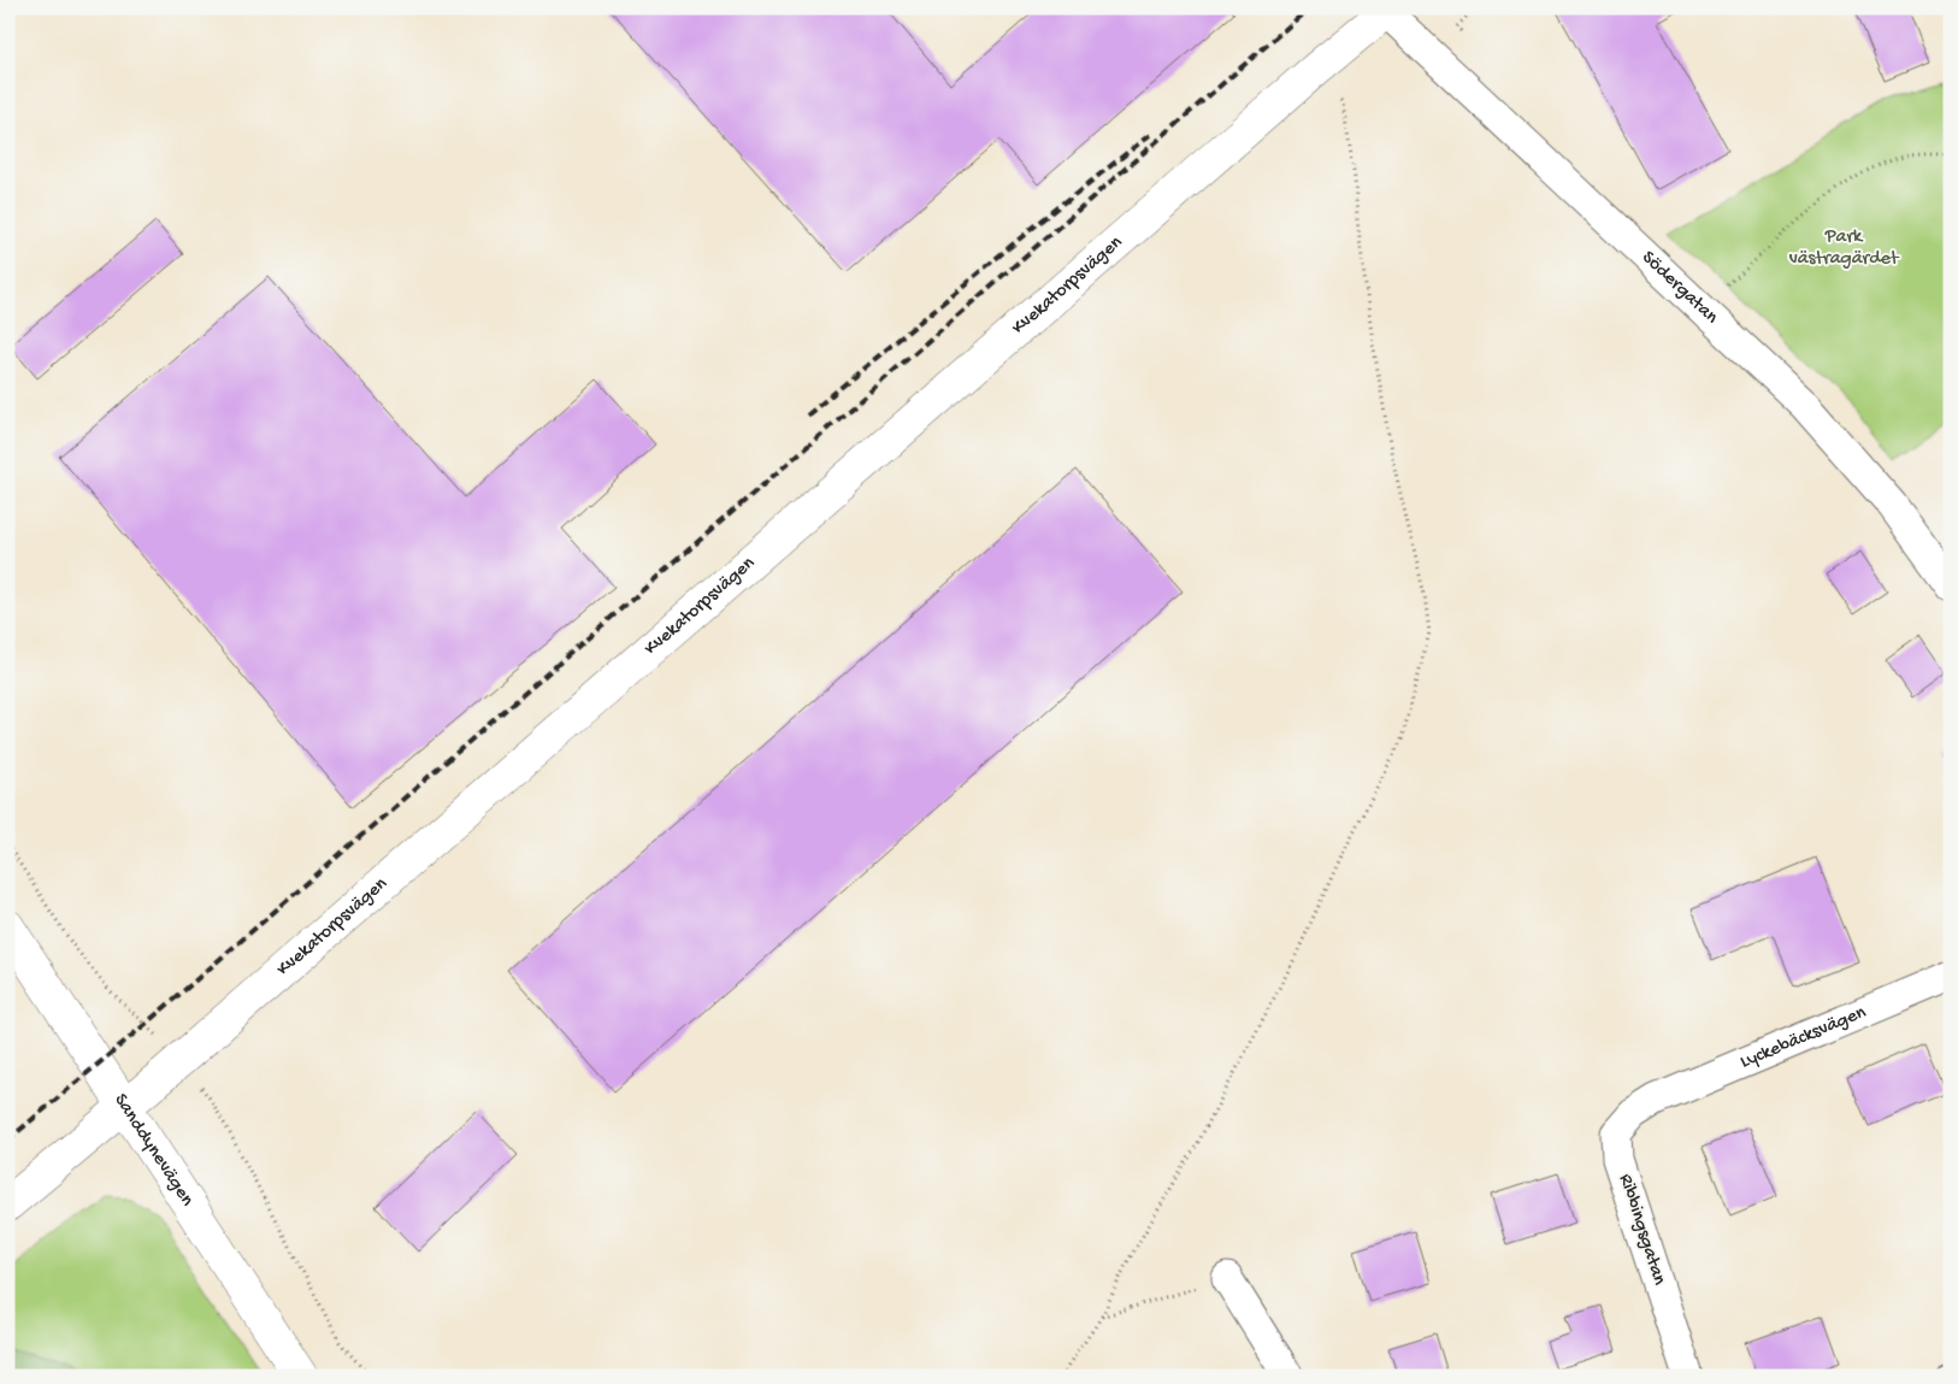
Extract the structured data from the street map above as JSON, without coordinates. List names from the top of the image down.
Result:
{
  "streets": {
    "street": [
      "Kvekatorpsvägen",
      "Södergatan",
      "Lyckebäcksvägen",
      "Sanddynevägen",
      "Ribbingsgatan"
    ]
  },
  "crossings": [
    ["Kvekatorpsvägen", "Södergatan"],
    ["Kvekatorpsvägen", "Sanddynevägen"],
    ["Lyckebäcksvägen", "Ribbingsgatan"]
  ],
  "parks": ["Park västragärdet"]
}
